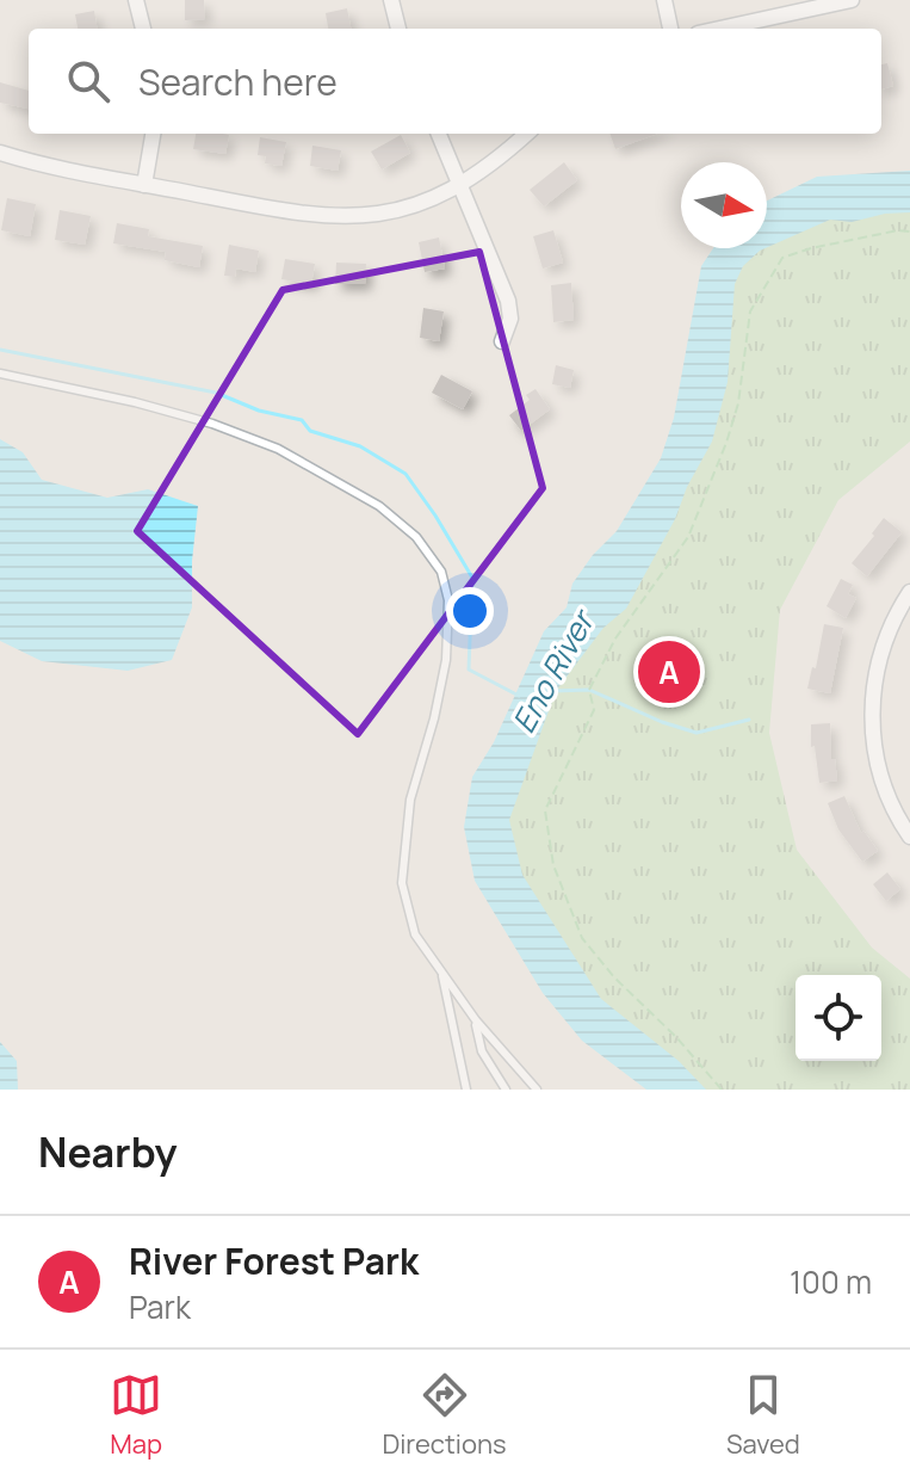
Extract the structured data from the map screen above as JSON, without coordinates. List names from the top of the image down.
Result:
{
  "water": ["Eno River"],
  "north": "right",
  "page": {
    "search": "Search here",
    "pins": "A",
    "heading": "Nearby",
    "list": [
      {
        "mark": "A",
        "name": "River Forest Park",
        "note": "Park",
        "value": "100 m"
      }
    ],
    "nav": ["Map", "Directions", "Saved"]
  }
}
